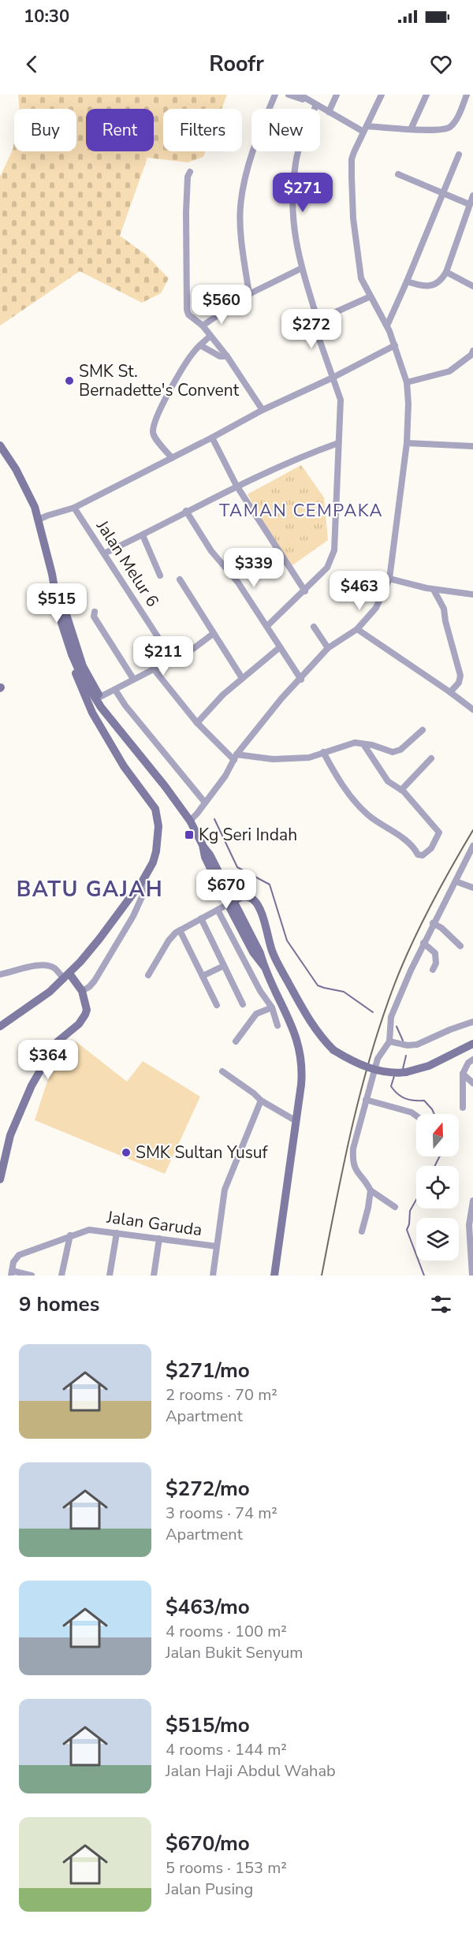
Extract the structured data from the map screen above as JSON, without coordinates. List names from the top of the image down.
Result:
{
  "streets": {
    "street": ["Jalan Melur 6", "Jalan Garuda"]
  },
  "districts": ["TAMAN CEMPAKA", "BATU GAJAH"],
  "places": {
    "other": ["SMK St. Bernadette's Convent", "SMK Sultan Yusuf"],
    "transit": ["Kg Seri Indah"]
  },
  "north": "top",
  "page": {
    "status": "10:30",
    "header": "Roofr",
    "chip": [
      "Buy",
      "Rent",
      "Filters",
      "New"
    ],
    "price": [
      "$271",
      "$560",
      "$272",
      "$339",
      "$463",
      "$515",
      "$211",
      "$670",
      "$364"
    ],
    "heading": "9 homes",
    "list": [
      {
        "name": "$271/mo",
        "note": "2 rooms · 70 m² · Apartment"
      },
      {
        "name": "$272/mo",
        "note": "3 rooms · 74 m² · Apartment"
      },
      {
        "name": "$463/mo",
        "note": "4 rooms · 100 m² · Jalan Bukit Senyum"
      },
      {
        "name": "$515/mo",
        "note": "4 rooms · 144 m² · Jalan Haji Abdul Wahab"
      },
      {
        "name": "$670/mo",
        "note": "5 rooms · 153 m² · Jalan Pusing"
      }
    ]
  }
}
